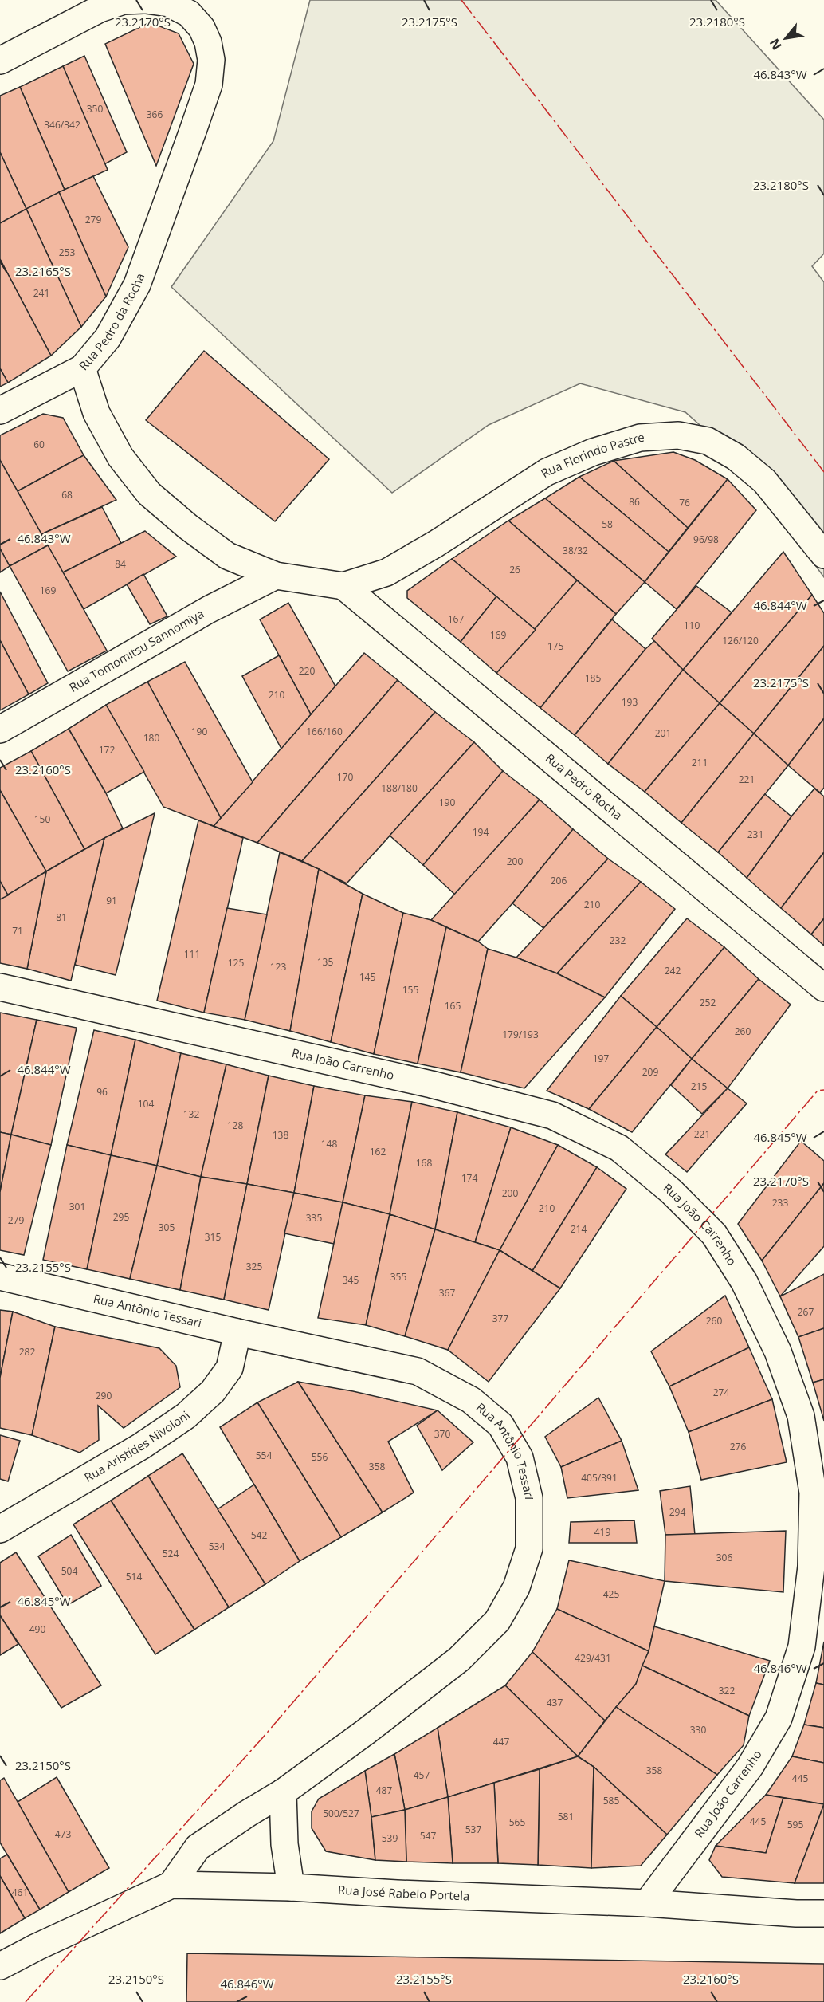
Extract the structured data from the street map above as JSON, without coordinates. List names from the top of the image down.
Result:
{
  "streets": {
    "street": [
      "Rua Pedro da Rocha",
      "Rua Florindo Pastre",
      "Rua Tomomitsu Sannomiya",
      "Rua Pedro Rocha",
      "Rua João Carrenho",
      "Rua Antônio Tessari",
      "Rua Aristídes Nivoloni",
      "Rua José Rabelo Portela"
    ]
  },
  "crossings": [
    ["Rua Pedro da Rocha", "Rua Florindo Pastre"],
    ["Rua Pedro da Rocha", "Rua Tomomitsu Sannomiya"],
    ["Rua Pedro da Rocha", "Rua Pedro Rocha"],
    ["Rua Florindo Pastre", "Rua Pedro Rocha"],
    ["Rua João Carrenho", "Rua José Rabelo Portela"],
    ["Rua Antônio Tessari", "Rua Aristídes Nivoloni"],
    ["Rua Antônio Tessari", "Rua José Rabelo Portela"]
  ],
  "house_numbers": [
    "350",
    "366",
    "346/342",
    "279",
    "253",
    "241",
    "60",
    "68",
    "86",
    "76",
    "58",
    "96/98",
    "38/32",
    "84",
    "26",
    "169",
    "167",
    "110",
    "169",
    "126/120",
    "175",
    "220",
    "185",
    "210",
    "193",
    "190",
    "166/160",
    "201",
    "180",
    "172",
    "211",
    "170",
    "221",
    "188/180",
    "190",
    "150",
    "194",
    "231",
    "200",
    "206",
    "91",
    "210",
    "81",
    "71",
    "232",
    "111",
    "135",
    "125",
    "123",
    "242",
    "145",
    "155",
    "252",
    "165",
    "260",
    "179/193",
    "197",
    "209",
    "215",
    "96",
    "104",
    "132",
    "128",
    "221",
    "138",
    "148",
    "162",
    "168",
    "174",
    "200",
    "233",
    "301",
    "210",
    "295",
    "335",
    "279",
    "305",
    "214",
    "315",
    "325",
    "355",
    "345",
    "367",
    "267",
    "377",
    "260",
    "282",
    "274",
    "290",
    "370",
    "276",
    "554",
    "556",
    "358",
    "405/391",
    "294",
    "419",
    "542",
    "534",
    "524",
    "306",
    "504",
    "514",
    "425",
    "490",
    "429/431",
    "322",
    "437",
    "330",
    "447",
    "358",
    "457",
    "445",
    "487",
    "585",
    "500/527",
    "581",
    "445",
    "565",
    "595",
    "537",
    "473",
    "547",
    "539",
    "461"
  ],
  "north": "bottom left",
  "coordinates": [
    "23.2170°S",
    "23.2175°S",
    "23.2180°S",
    "46.843°W",
    "23.2165°S",
    "46.844°W",
    "23.2160°S",
    "46.845°W",
    "23.2155°S",
    "46.846°W",
    "23.2150°S"
  ]
}
